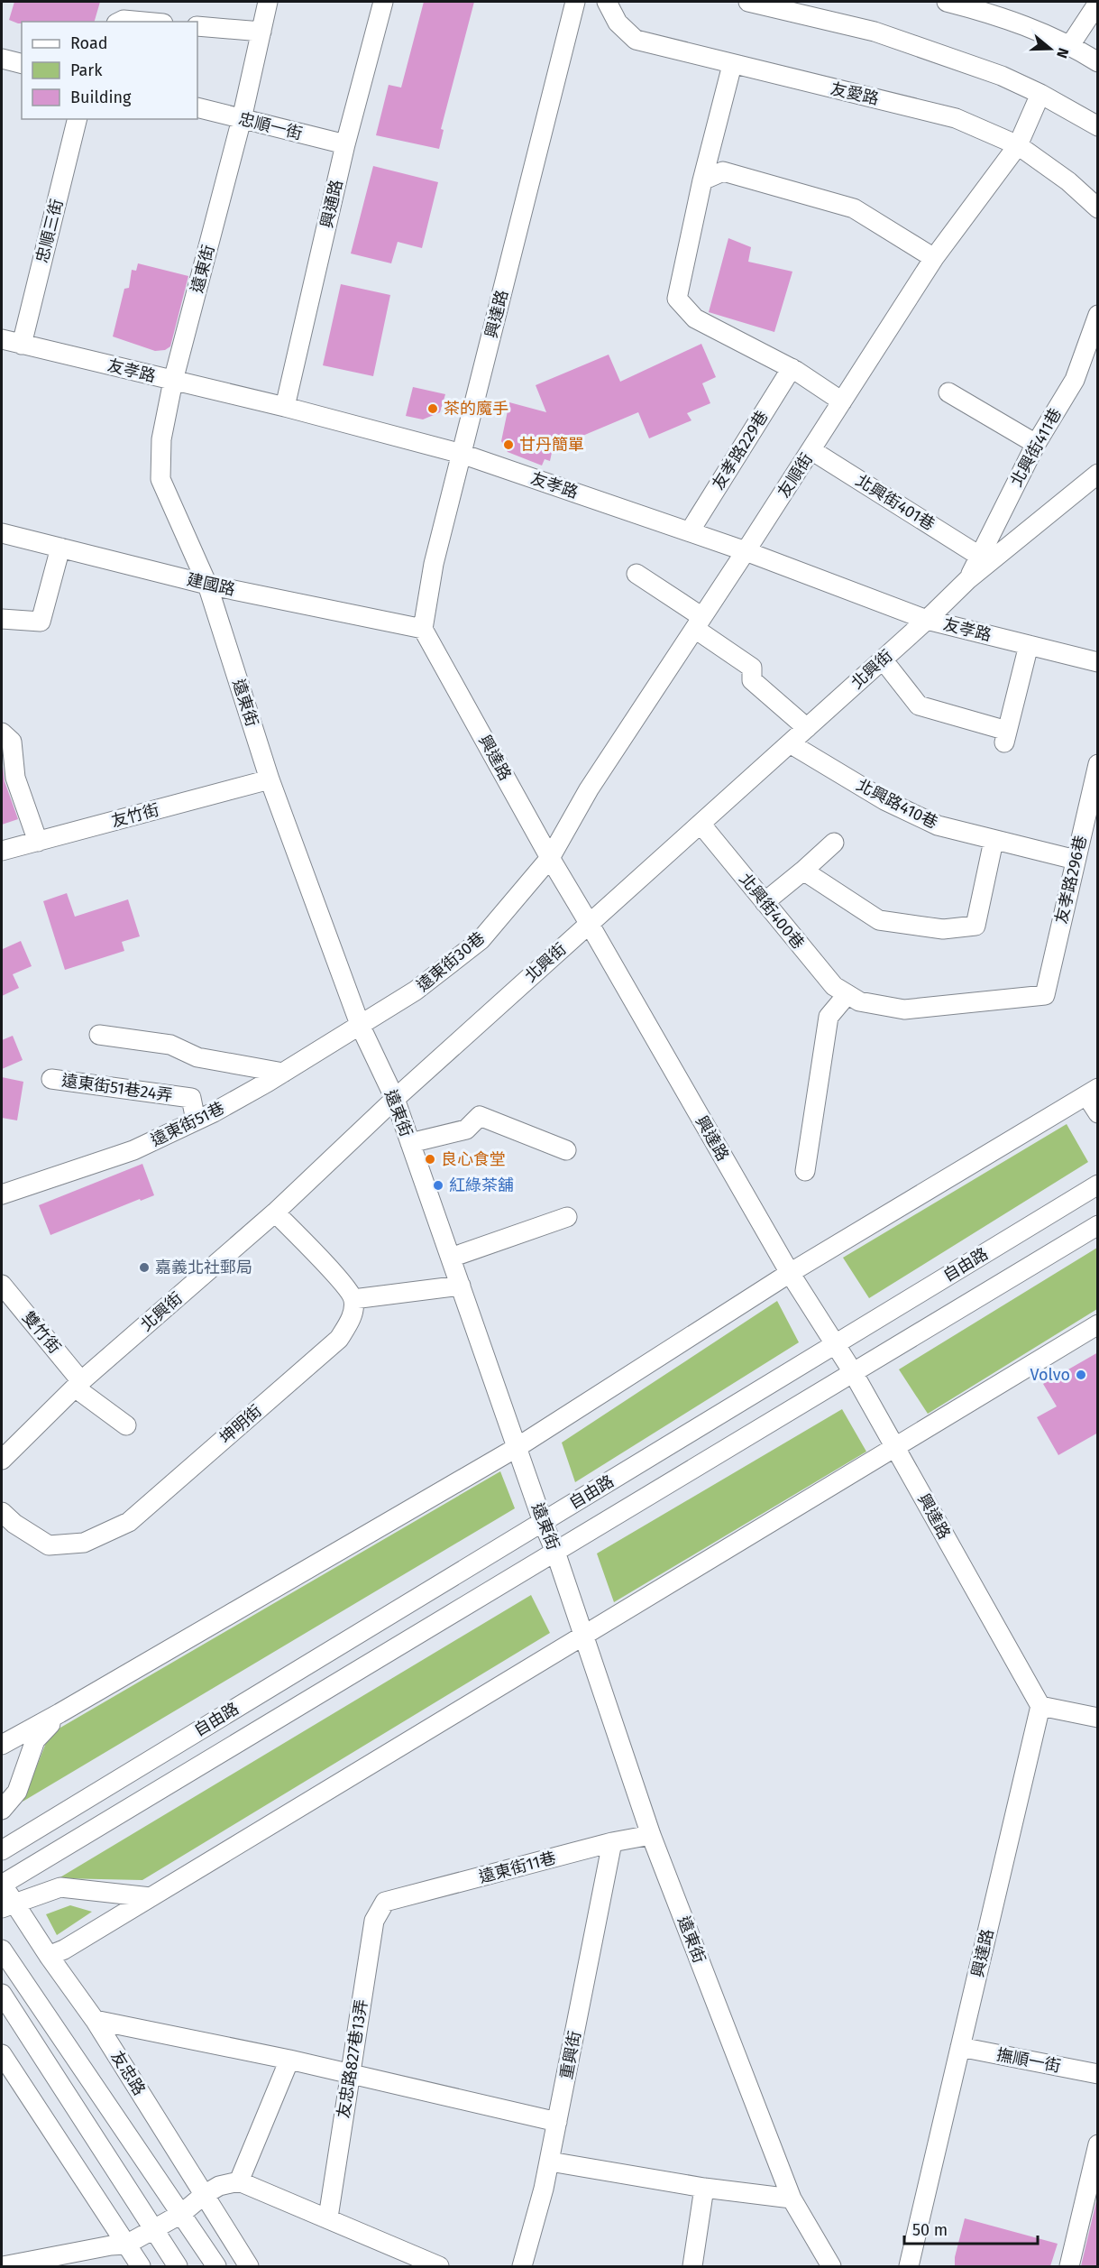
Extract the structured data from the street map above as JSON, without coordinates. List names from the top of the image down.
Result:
{
  "streets": {
    "street": [
      "友愛路",
      "忠順一街",
      "興通路",
      "忠順三街",
      "遠東街",
      "興達路",
      "友孝路",
      "北興街411巷",
      "友孝路229巷",
      "友順街",
      "北興街401巷",
      "建國路",
      "北興街",
      "北興路410巷",
      "友竹街",
      "友孝路296巷",
      "北興街400巷",
      "遠東街30巷",
      "遠東街51巷24弄",
      "遠東街51巷",
      "自由路",
      "雙竹街",
      "坤明街",
      "遠東街11巷",
      "重興街",
      "友忠路827巷13弄",
      "撫順一街",
      "友忠路"
    ]
  },
  "crossings": [
    ["友愛路", "友順街"],
    ["忠順一街", "興通路"],
    ["忠順一街", "遠東街"],
    ["興通路", "友孝路"],
    ["忠順三街", "友孝路"],
    ["遠東街", "友孝路"],
    ["遠東街", "建國路"],
    ["遠東街", "北興街"],
    ["遠東街", "友竹街"],
    ["遠東街", "遠東街30巷"],
    ["遠東街", "遠東街51巷"],
    ["遠東街", "自由路"],
    ["遠東街", "遠東街11巷"],
    ["興達路", "友孝路"],
    ["興達路", "友順街"],
    ["興達路", "建國路"],
    ["興達路", "北興街"],
    ["興達路", "遠東街30巷"],
    ["興達路", "自由路"],
    ["興達路", "撫順一街"],
    ["友孝路", "友孝路229巷"],
    ["友孝路", "友順街"],
    ["友孝路", "北興街"],
    ["北興街411巷", "北興街401巷"],
    ["北興街411巷", "北興街"],
    ["友順街", "北興街401巷"],
    ["友順街", "遠東街30巷"],
    ["北興街", "北興路410巷"],
    ["北興街", "北興街400巷"],
    ["北興街", "雙竹街"],
    ["北興路410巷", "友孝路296巷"],
    ["友孝路296巷", "北興街400巷"],
    ["遠東街30巷", "遠東街51巷"],
    ["遠東街51巷24弄", "遠東街51巷"],
    ["自由路", "友忠路"],
    ["遠東街11巷", "重興街"],
    ["遠東街11巷", "友忠路827巷13弄"]
  ],
  "places": [
    "茶的魔手",
    "甘丹簡單",
    "良心食堂",
    "紅綠茶舖",
    "嘉義北社郵局",
    "Volvo"
  ],
  "legend": ["Road", "Park", "Building"],
  "scale_bar": "50 m",
  "north": "right"
}
